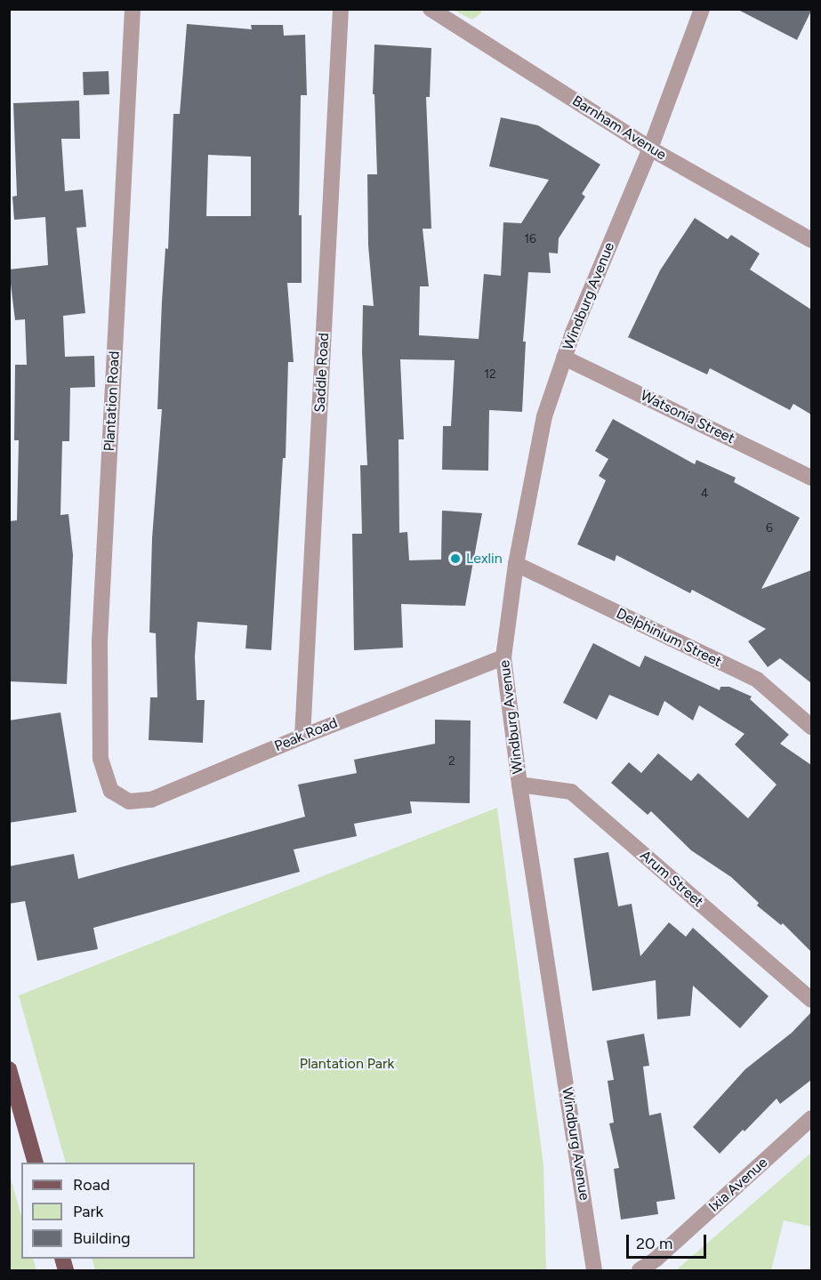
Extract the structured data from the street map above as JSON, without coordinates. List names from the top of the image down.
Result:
{
  "streets": {
    "street": [
      "Barnham Avenue",
      "Windburg Avenue",
      "Saddle Road",
      "Plantation Road",
      "Watsonia Street",
      "Delphinium Street",
      "Peak Road",
      "Arum Street",
      "Ixia Avenue"
    ]
  },
  "crossings": [
    ["Barnham Avenue", "Windburg Avenue"],
    ["Windburg Avenue", "Watsonia Street"],
    ["Windburg Avenue", "Delphinium Street"],
    ["Windburg Avenue", "Peak Road"],
    ["Windburg Avenue", "Arum Street"],
    ["Saddle Road", "Peak Road"],
    ["Plantation Road", "Peak Road"]
  ],
  "parks": ["Plantation Park"],
  "places": ["Lexlin"],
  "house_numbers": [
    "16",
    "12",
    "4",
    "6",
    "2"
  ],
  "legend": ["Road", "Park", "Building"],
  "scale_bar": "20 m"
}
